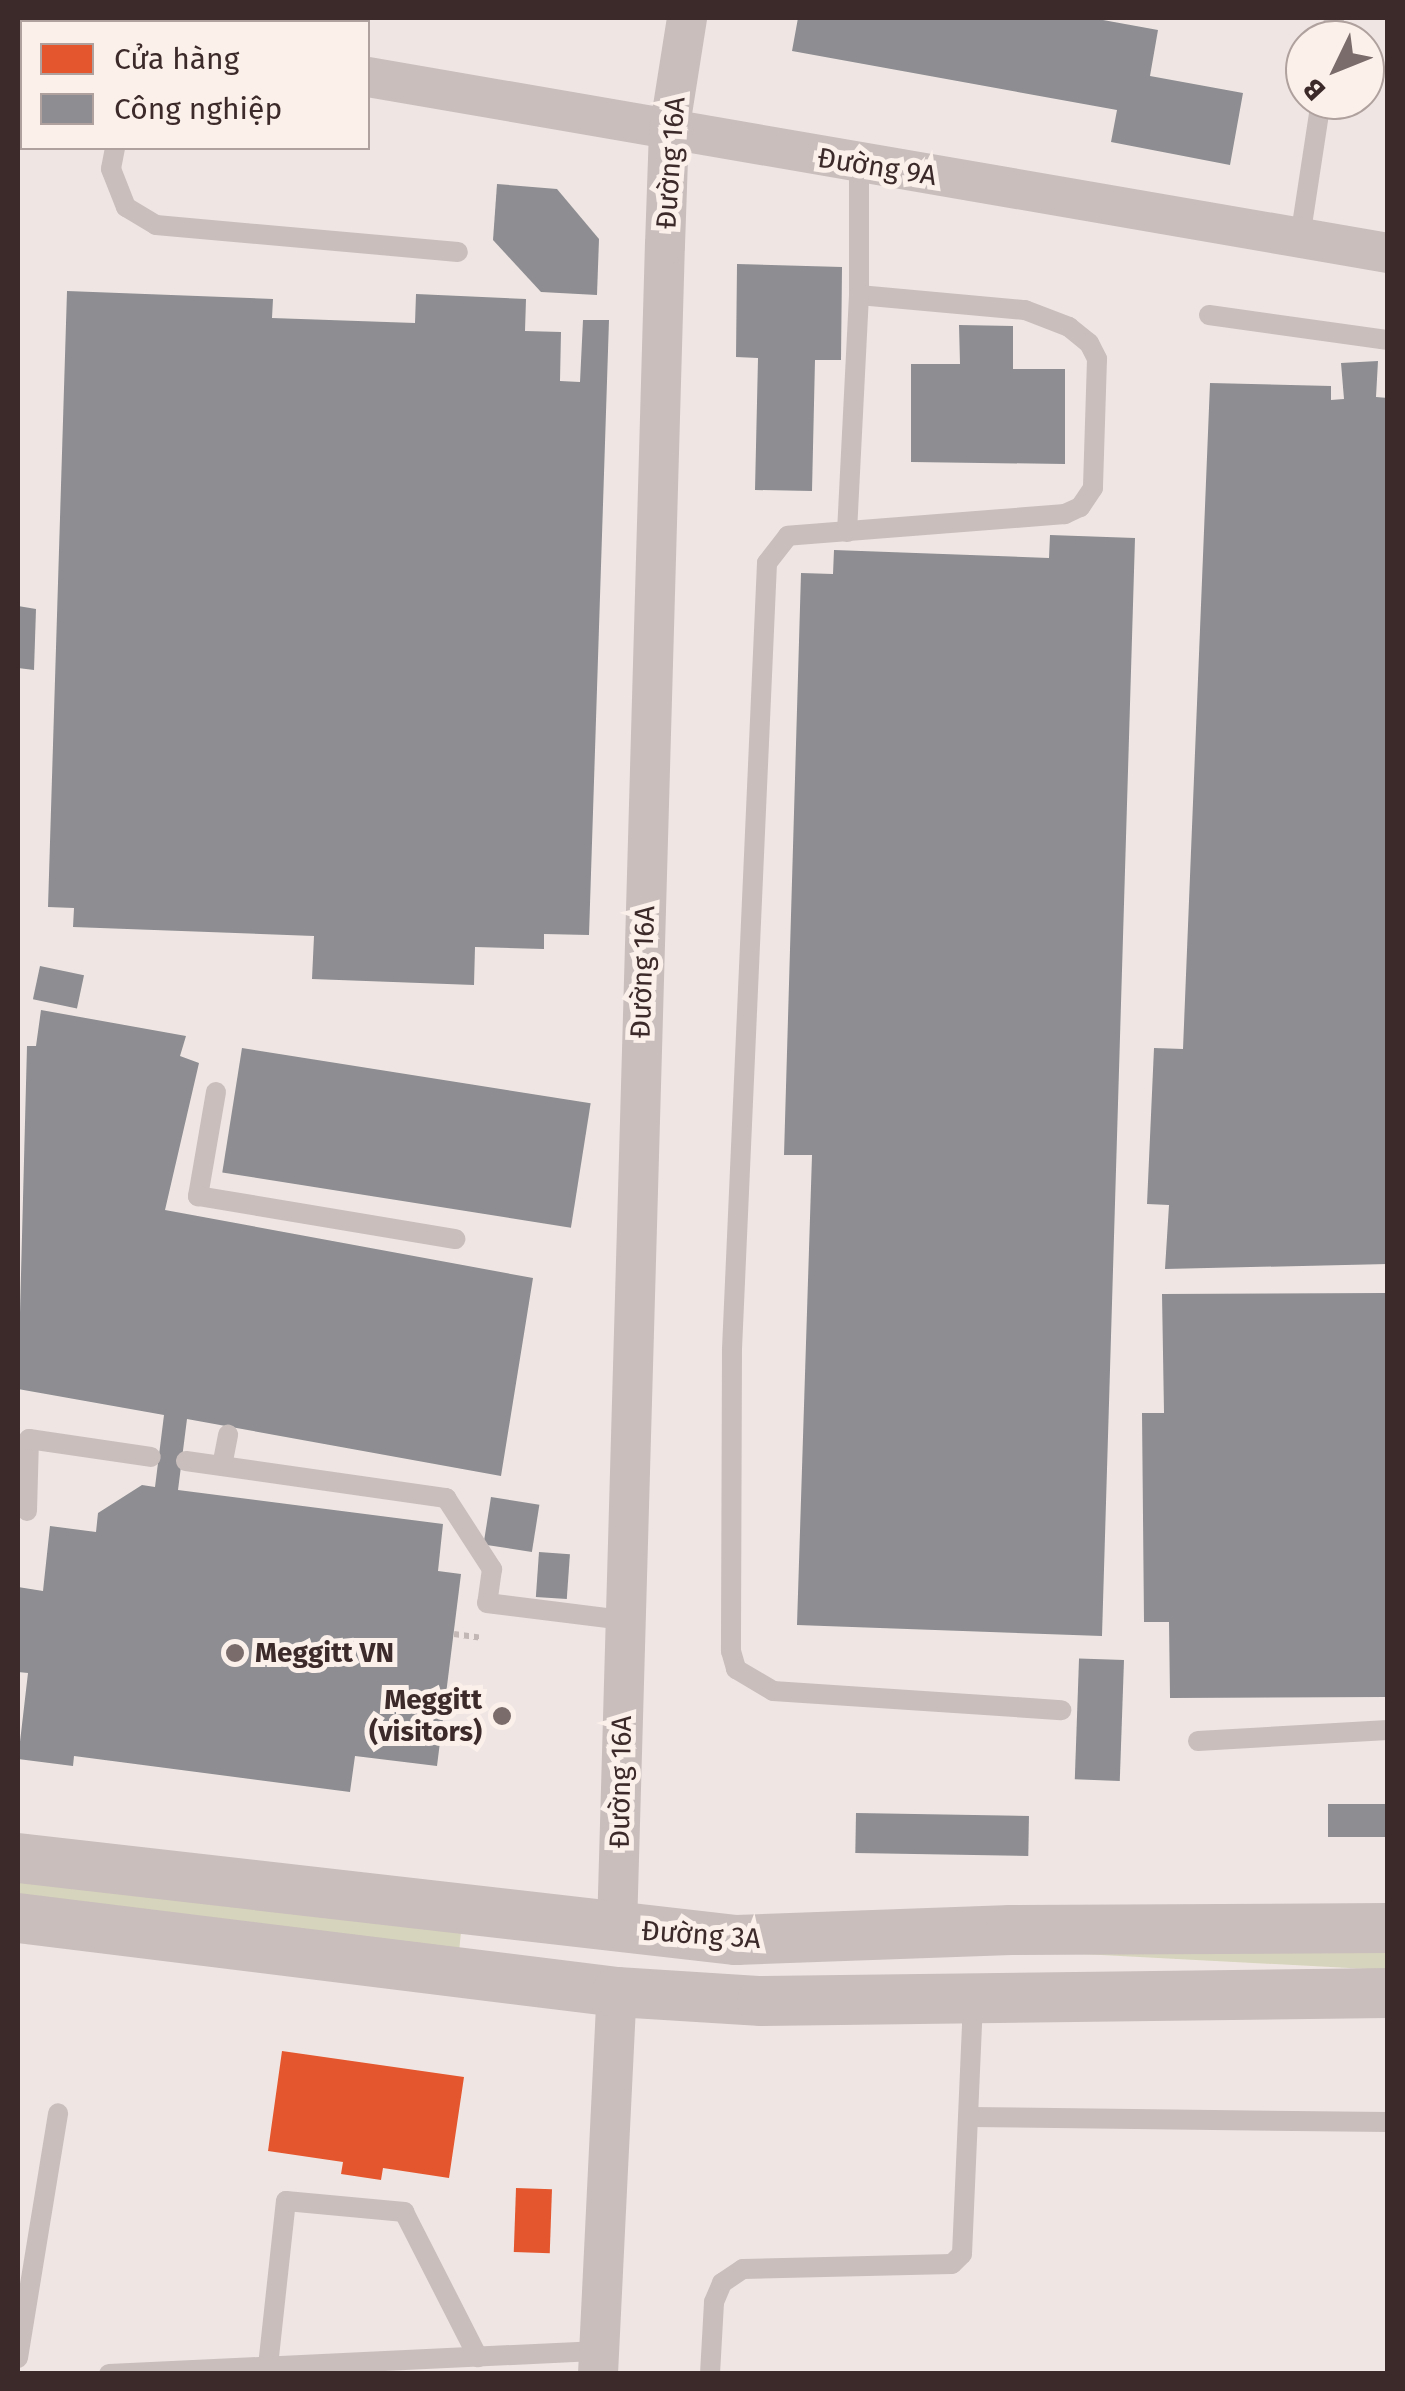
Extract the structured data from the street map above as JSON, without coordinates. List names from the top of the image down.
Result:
{
  "streets": {
    "street": ["Đường 16A", "Đường 9A", "Đường 3A"]
  },
  "crossings": [
    ["Đường 16A", "Đường 9A"],
    ["Đường 16A", "Đường 3A"]
  ],
  "places": ["Meggitt VN", "Meggitt (visitors)"],
  "legend": ["Cửa hàng", "Công nghiệp"],
  "north": "bottom left"
}
